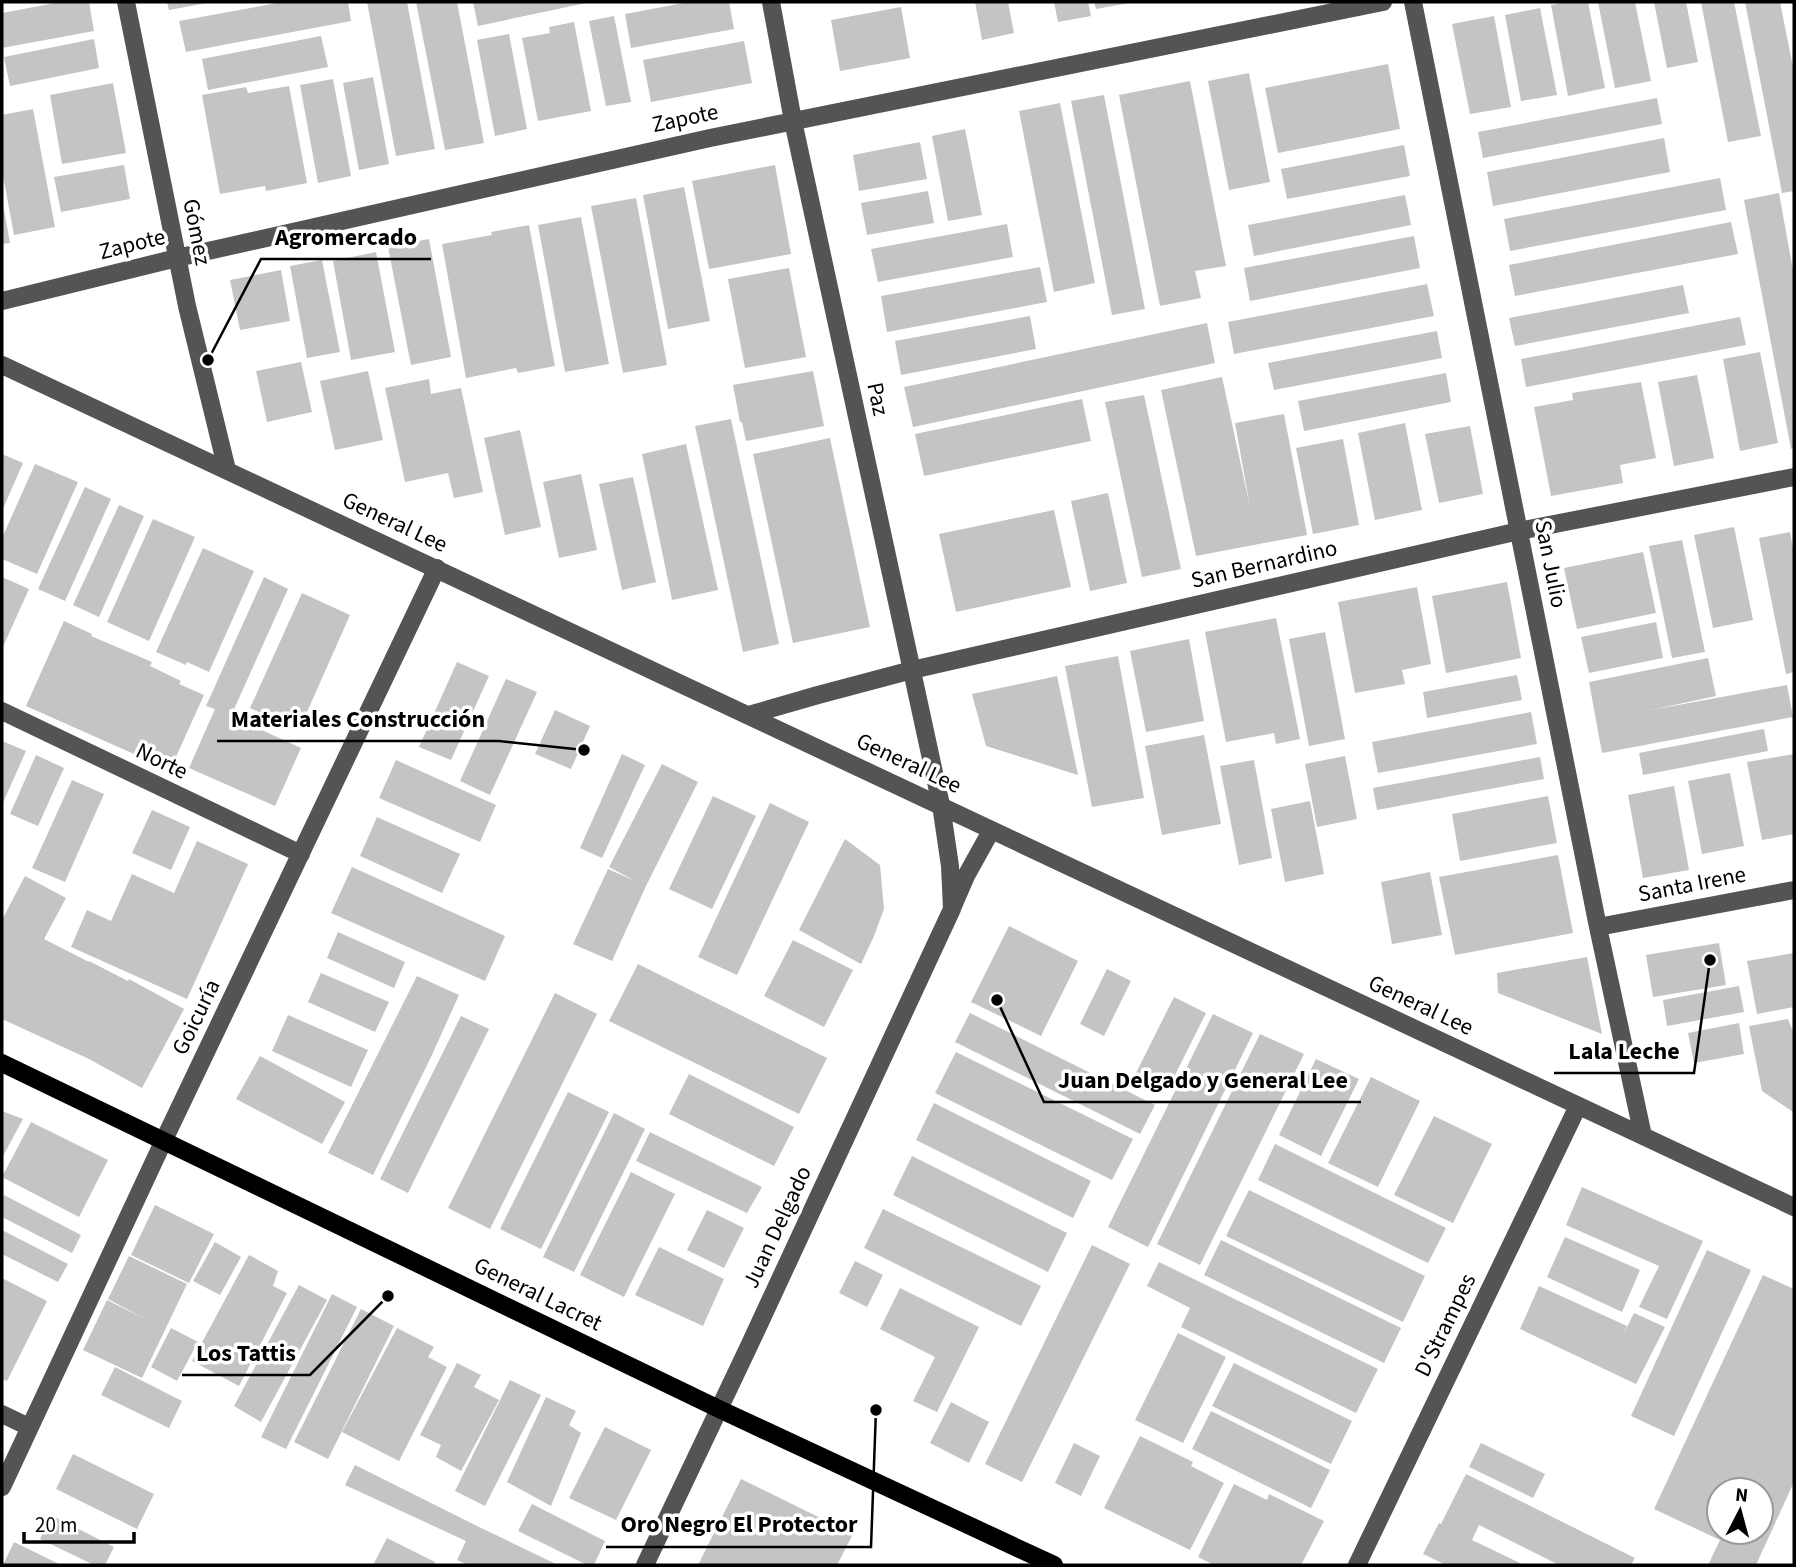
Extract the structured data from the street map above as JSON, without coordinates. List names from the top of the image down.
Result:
{
  "streets": {
    "main road": ["General Lacret"],
    "street": [
      "Zapote",
      "Gómez",
      "Paz",
      "General Lee",
      "San Bernardino",
      "San Julio",
      "Norte",
      "Santa Irene",
      "Goicuría",
      "Juan Delgado",
      "D'Strampes"
    ]
  },
  "crossings": [
    ["Zapote", "Gómez"],
    ["Zapote", "Paz"],
    ["Gómez", "General Lee"],
    ["Paz", "General Lee"],
    ["Paz", "San Bernardino"],
    ["Paz", "Juan Delgado"],
    ["General Lee", "San Bernardino"],
    ["General Lee", "San Julio"],
    ["General Lee", "Goicuría"],
    ["General Lee", "Juan Delgado"],
    ["General Lee", "D'Strampes"],
    ["San Bernardino", "San Julio"],
    ["San Julio", "Santa Irene"],
    ["Norte", "Goicuría"],
    ["Goicuría", "General Lacret"],
    ["Juan Delgado", "General Lacret"]
  ],
  "places": [
    "Agromercado",
    "Materiales Construcción",
    "Lala Leche",
    "Juan Delgado y General Lee",
    "Los Tattis",
    "Oro Negro El Protector"
  ],
  "scale_bar": "20 m",
  "north": "top"
}
